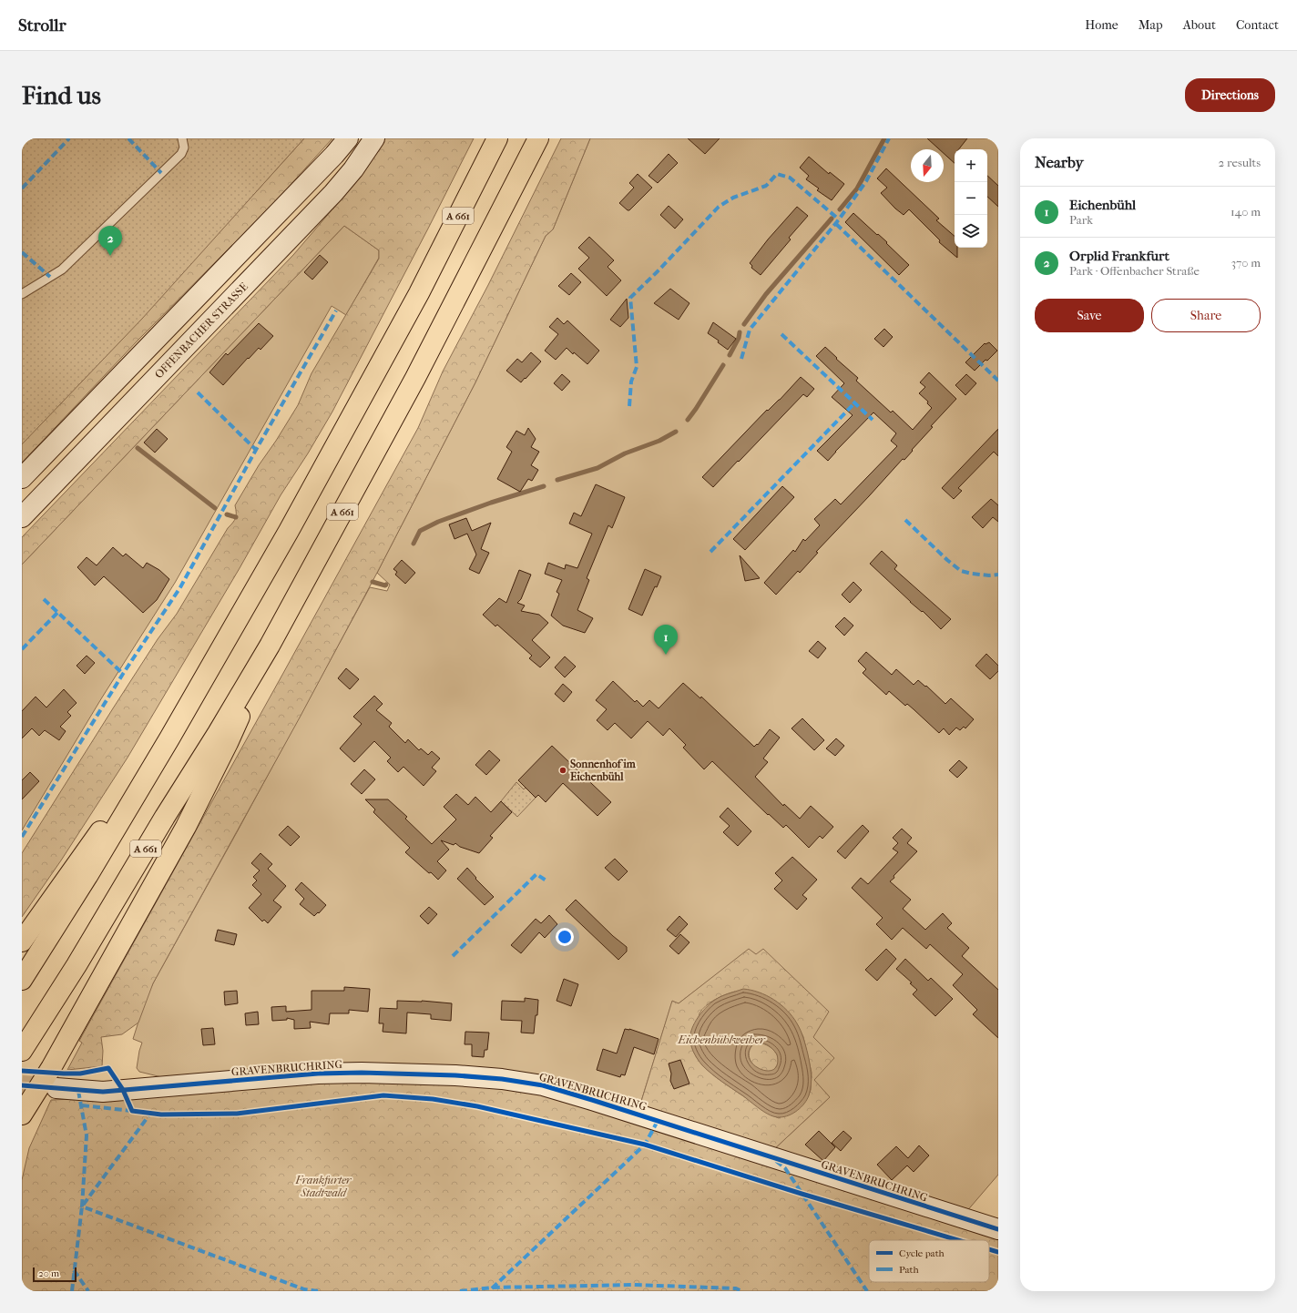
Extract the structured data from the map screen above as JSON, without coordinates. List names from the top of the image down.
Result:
{
  "streets": {
    "highway": ["A 661"],
    "main road": ["OFFENBACHER STRASSE", "GRAVENBRUCHRING"]
  },
  "water": ["Eichenbühlweiher"],
  "parks": ["Frankfurter Stadtwald"],
  "places": ["Sonnenhof im Eichenbühl"],
  "legend": ["Cycle path", "Path"],
  "scale_bar": "20 m",
  "north": "bottom",
  "page": {
    "header": "Strollr",
    "nav": [
      "Home",
      "Map",
      "About",
      "Contact"
    ],
    "buttons": [
      "Directions",
      ["Save", "Share"]
    ],
    "title": "Find us",
    "heading": ["Nearby", "2 results"],
    "map_buttons": ["+", "−"],
    "list": [
      {
        "mark": "1",
        "name": "Eichenbühl",
        "note": "Park",
        "value": "140 m"
      },
      {
        "mark": "2",
        "name": "Orplid Frankfurt",
        "note": "Park · Offenbacher Straße",
        "value": "370 m"
      }
    ],
    "pins": ["2", "1"],
    "scale": "20 m"
  }
}
